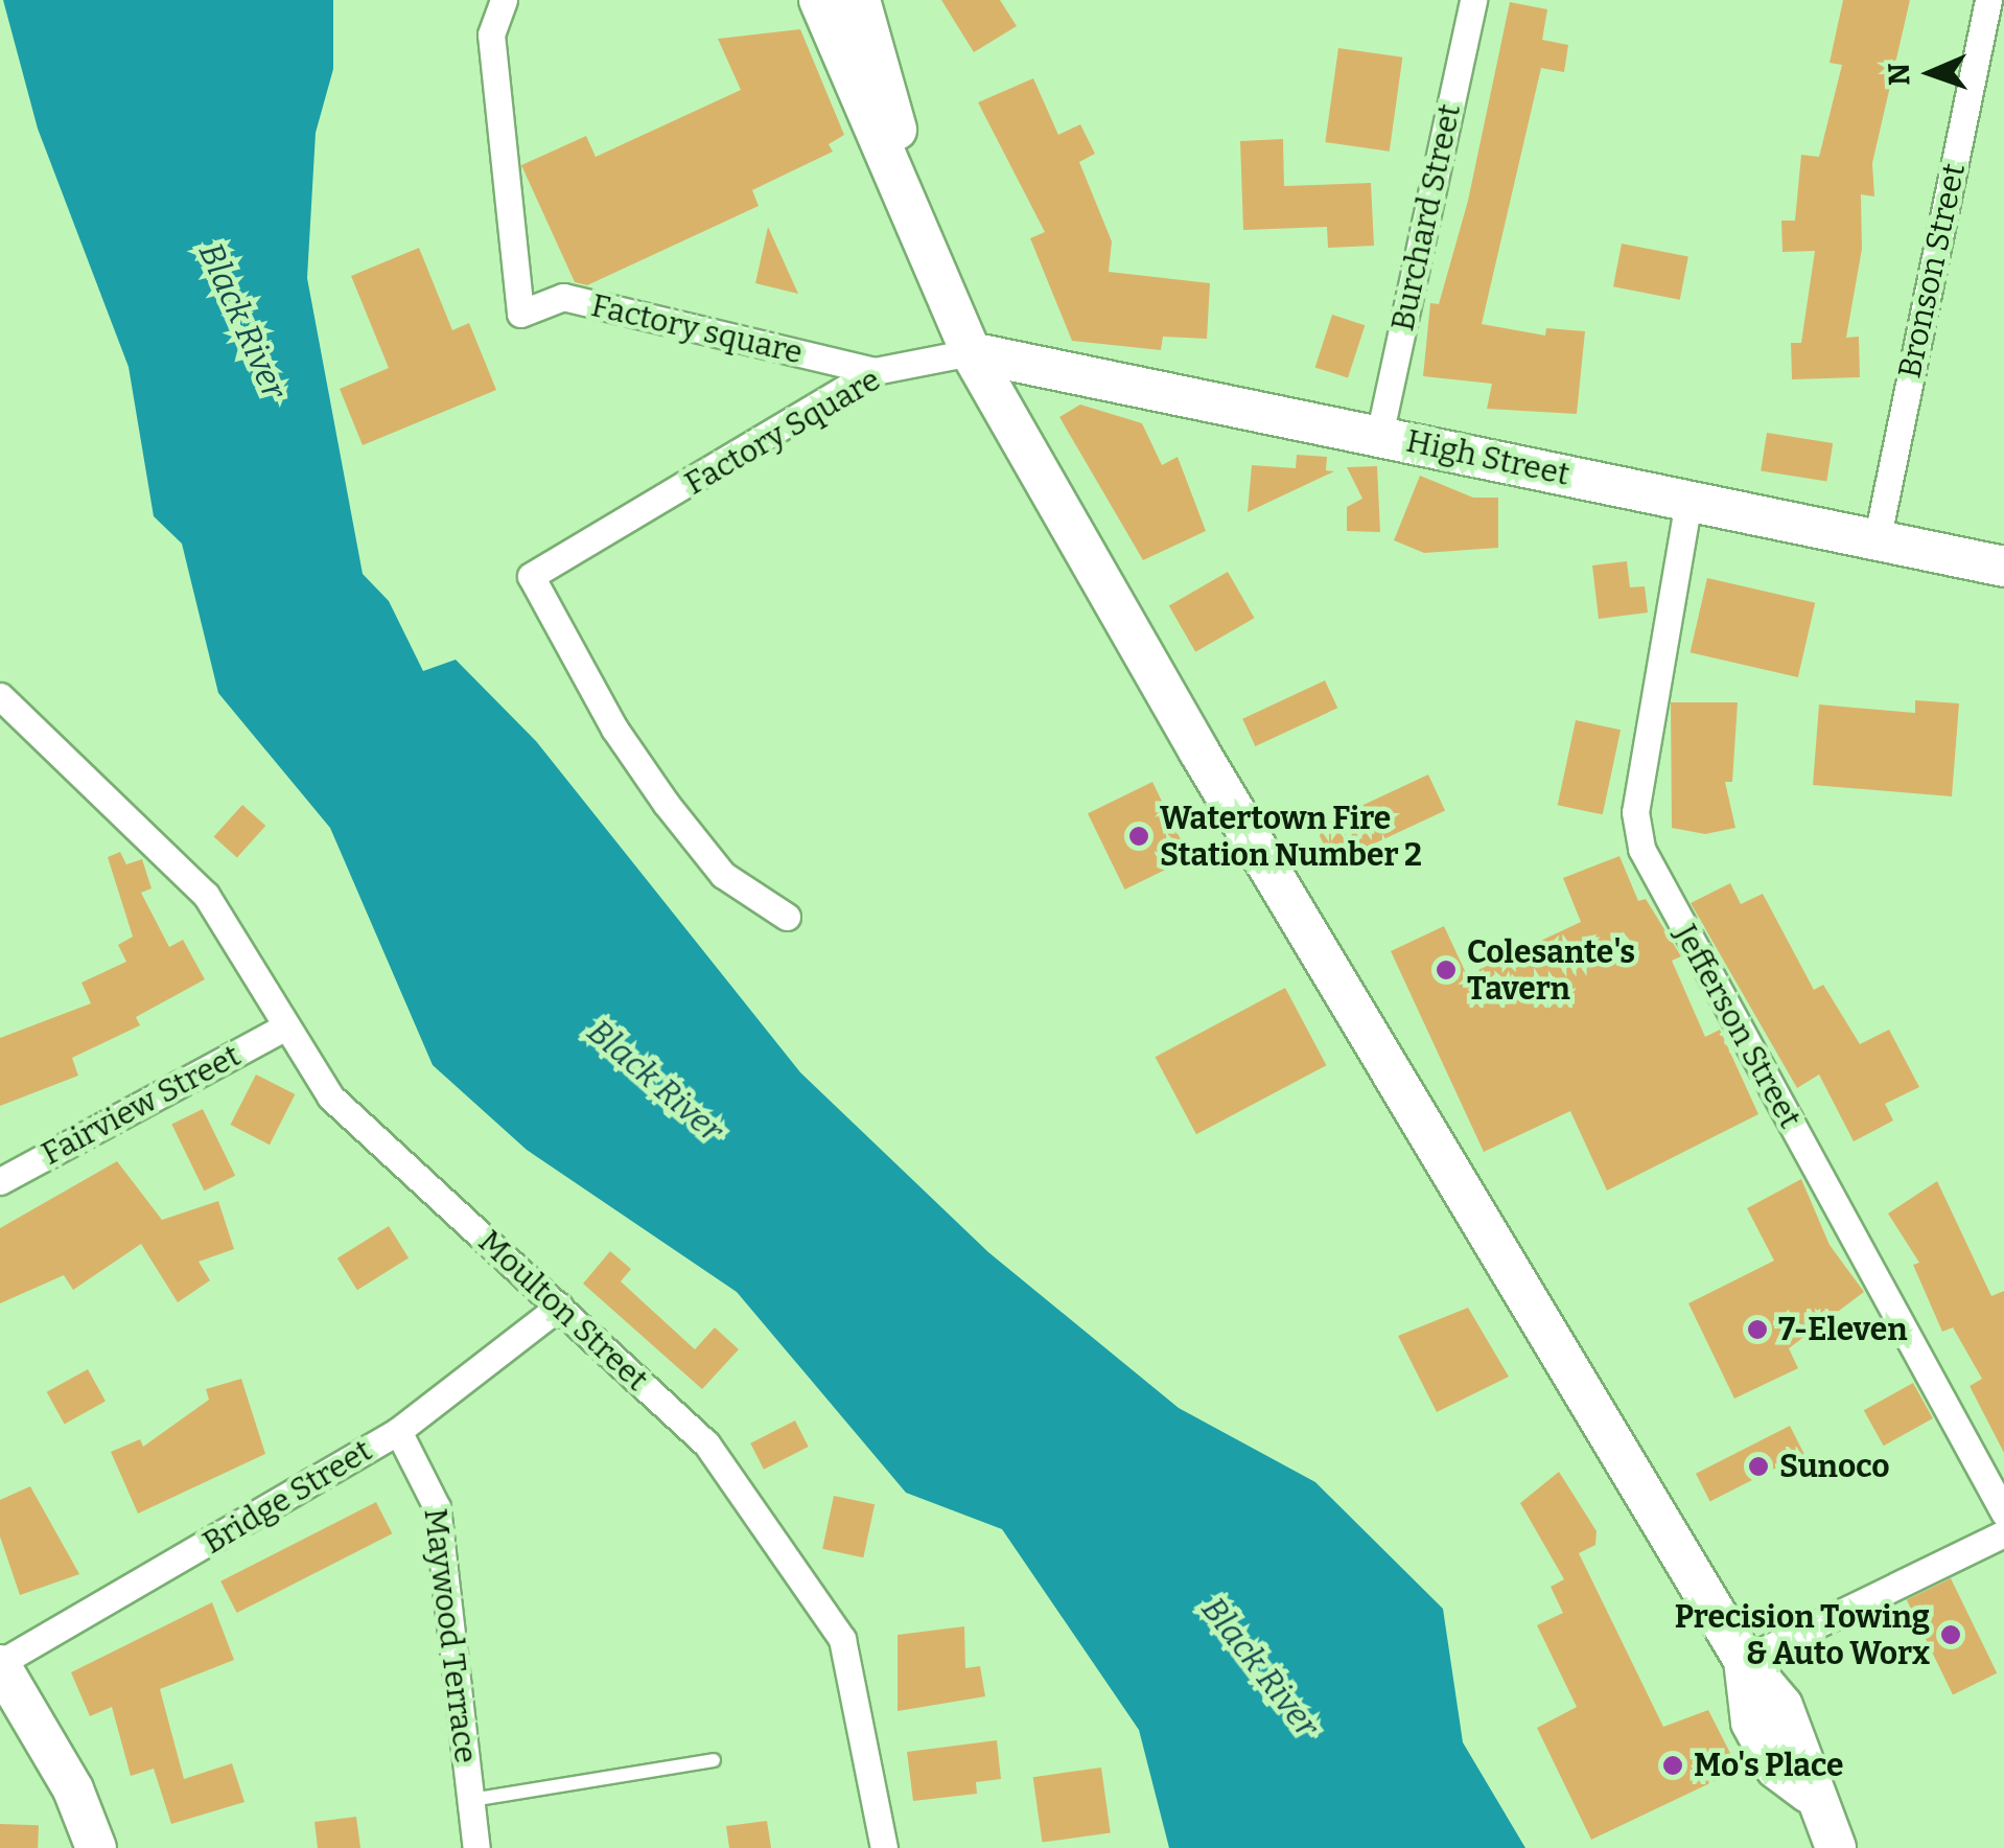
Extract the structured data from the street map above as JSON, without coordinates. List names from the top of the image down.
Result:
{
  "streets": {
    "main road": ["High Street"],
    "street": [
      "Burchard Street",
      "Bronson Street",
      "Factory square",
      "Factory Square",
      "Jefferson Street",
      "Fairview Street",
      "Moulton Street",
      "Bridge Street",
      "Maywood Terrace"
    ]
  },
  "crossings": [
    ["Burchard Street", "High Street"],
    ["Bronson Street", "High Street"],
    ["Factory square", "Factory Square"],
    ["Factory Square", "High Street"],
    ["High Street", "Jefferson Street"],
    ["Fairview Street", "Moulton Street"],
    ["Moulton Street", "Bridge Street"],
    ["Bridge Street", "Maywood Terrace"]
  ],
  "water": ["Black River"],
  "places": [
    "Watertown Fire Station Number 2",
    "Colesante's Tavern",
    "7-Eleven",
    "Sunoco",
    "Precision Towing & Auto Worx",
    "Mo's Place"
  ],
  "north": "left"
}
